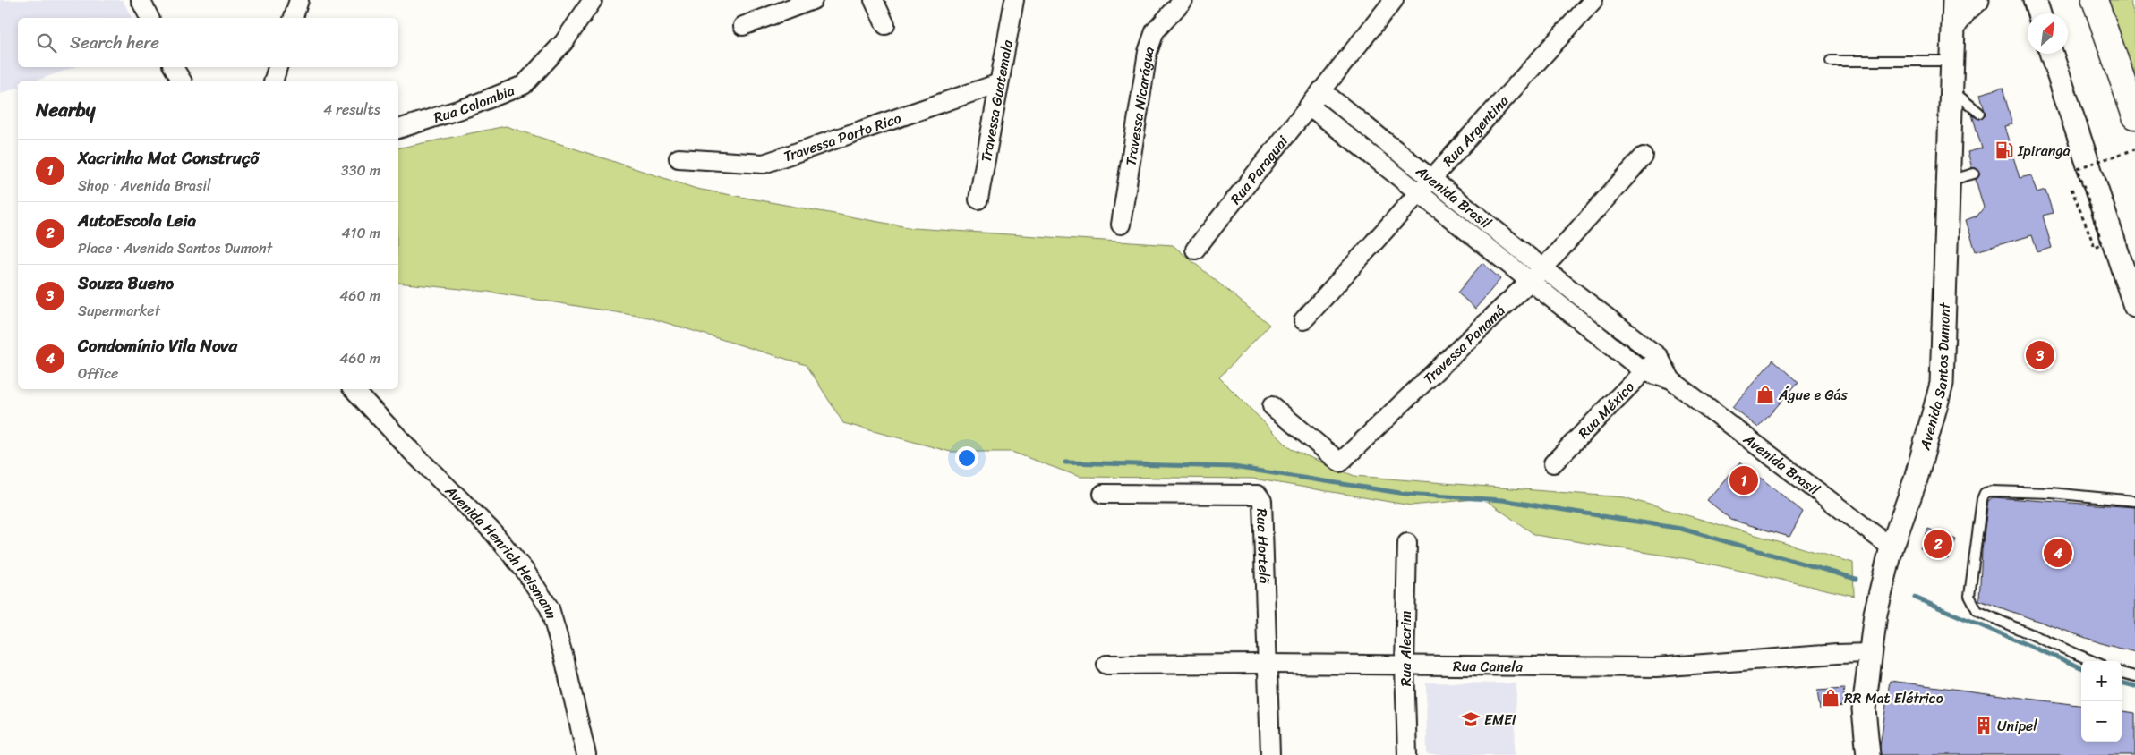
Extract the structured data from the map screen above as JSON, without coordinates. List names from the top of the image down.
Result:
{
  "streets": {
    "street": [
      "Travessa Guatemala",
      "Rua Colombia",
      "Travessa Nicarágua",
      "Rua Argentina",
      "Travessa Porto Rico",
      "Rua Paraguai",
      "Avenida Brasil",
      "Travessa Panamá",
      "Avenida Santos Dumont",
      "Rua México",
      "Rua Hortelã",
      "Avenida Henrich Heismann",
      "Rua Alecrim",
      "Rua Canela"
    ]
  },
  "crossings": [
    ["Travessa Guatemala", "Travessa Porto Rico"],
    ["Rua Argentina", "Avenida Brasil"],
    ["Rua Paraguai", "Avenida Brasil"],
    ["Avenida Brasil", "Travessa Panamá"],
    ["Avenida Brasil", "Avenida Santos Dumont"],
    ["Avenida Brasil", "Rua México"],
    ["Avenida Santos Dumont", "Rua Canela"],
    ["Rua Hortelã", "Rua Canela"],
    ["Rua Alecrim", "Rua Canela"]
  ],
  "places": {
    "fuel station": ["Ipiranga"],
    "shop": ["Águe e Gás", "RR Mat Elétrico"],
    "school or university": ["EMEI"],
    "building": ["Unipel"]
  },
  "north": "top right",
  "page": {
    "search": "Search here",
    "heading": ["Nearby", "4 results"],
    "list": [
      {
        "mark": "1",
        "name": "Xacrinha Mat Construçõ",
        "note": "Shop · Avenida Brasil",
        "value": "330 m"
      },
      {
        "mark": "2",
        "name": "AutoEscola Leia",
        "note": "Place · Avenida Santos Dumont",
        "value": "410 m"
      },
      {
        "mark": "3",
        "name": "Souza Bueno",
        "note": "Supermarket",
        "value": "460 m"
      },
      {
        "mark": "4",
        "name": "Condomínio Vila Nova",
        "note": "Office",
        "value": "460 m"
      }
    ],
    "pins": [
      "3",
      "1",
      "2",
      "4"
    ],
    "map_buttons": ["+", "−"]
  }
}
